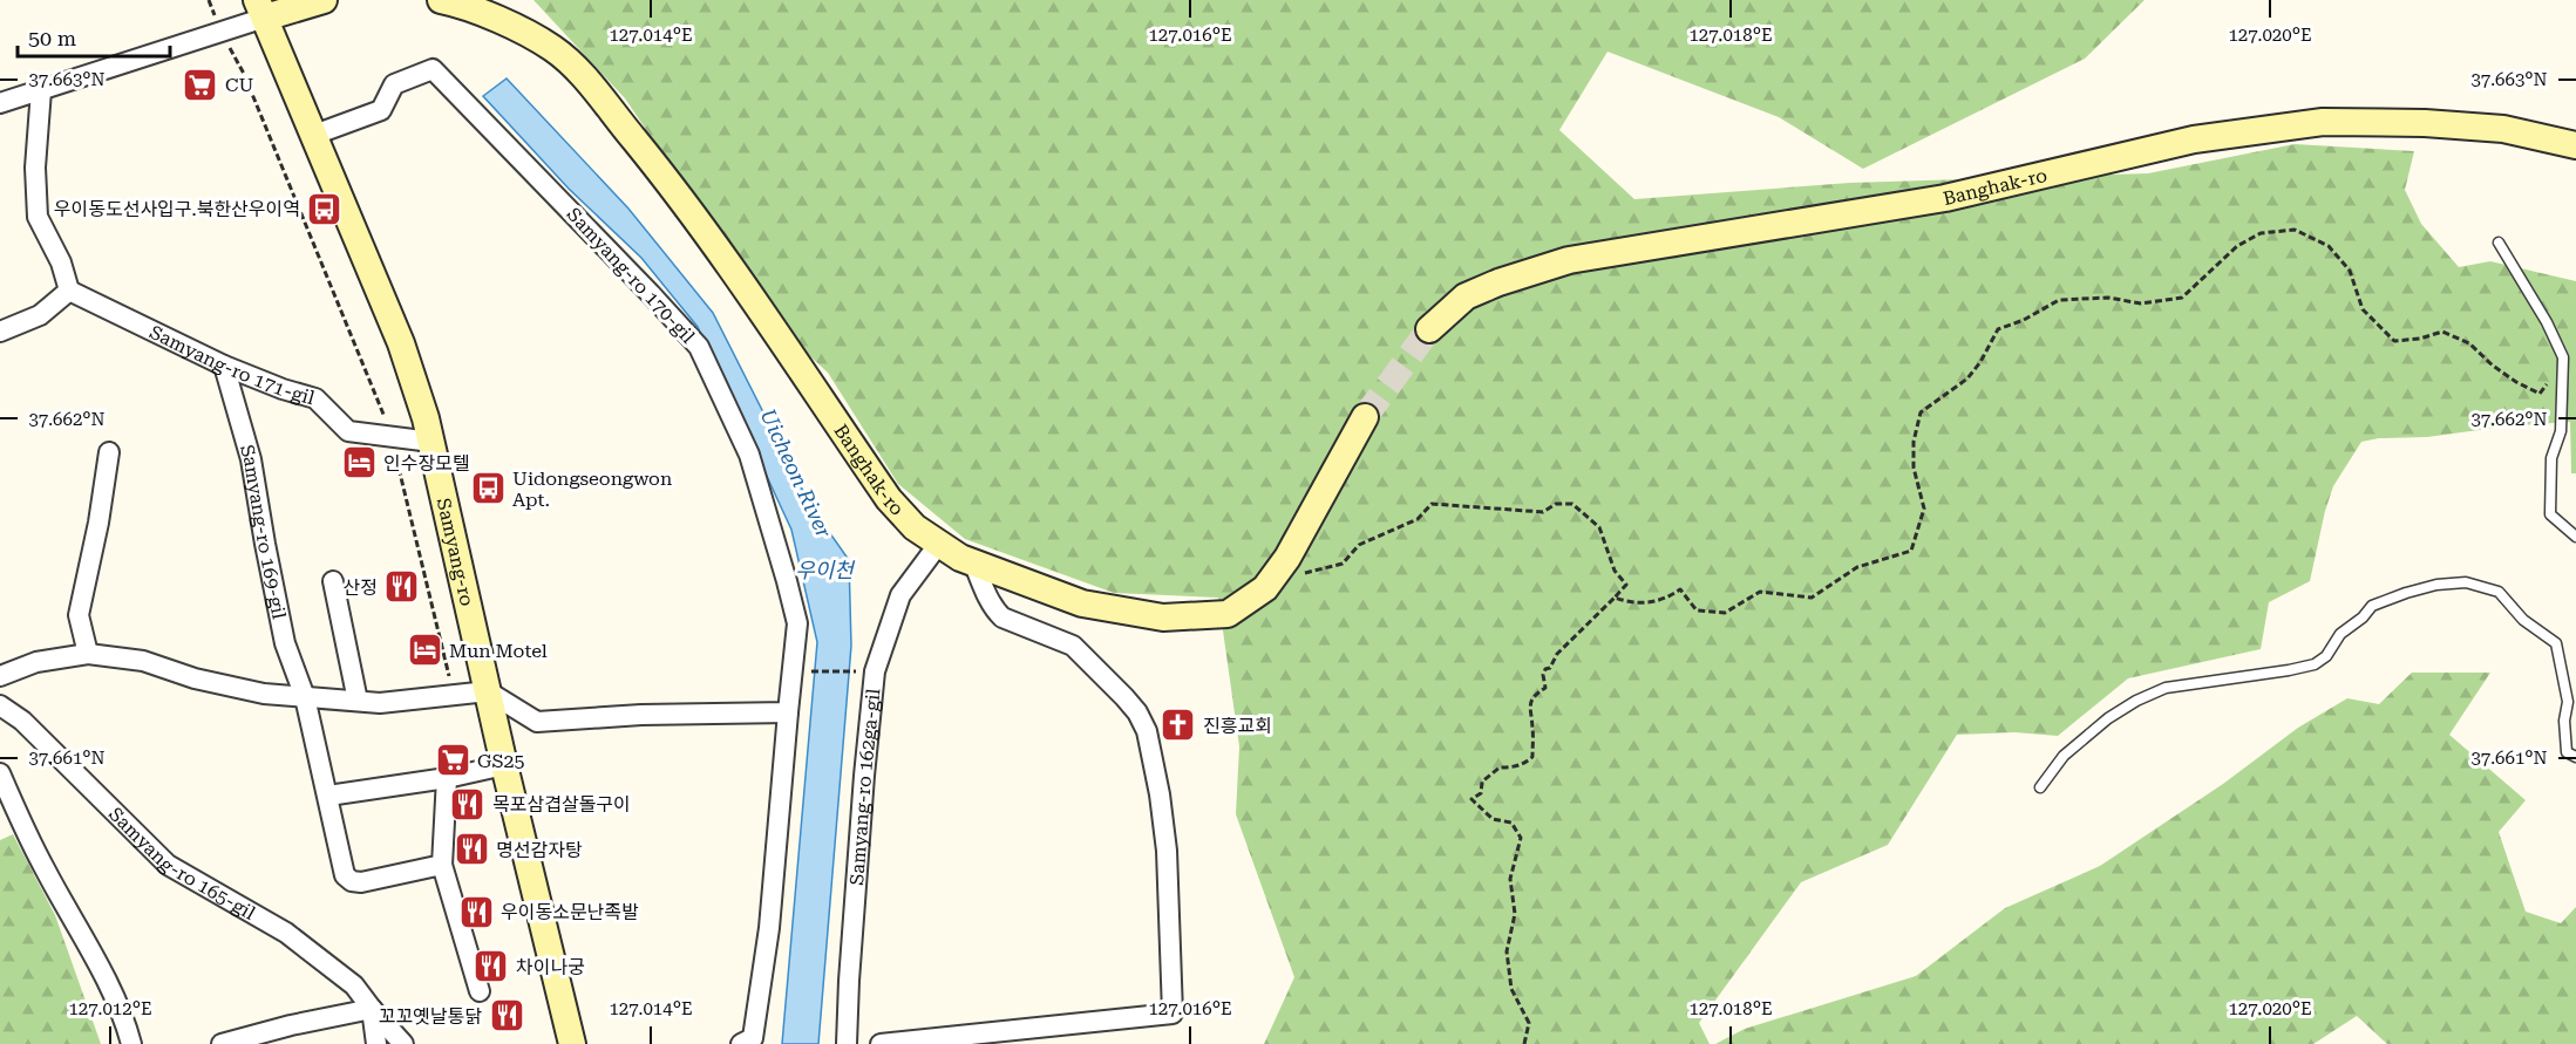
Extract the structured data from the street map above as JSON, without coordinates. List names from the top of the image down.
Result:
{
  "streets": {
    "main road": ["Banghak-ro", "Samyang-ro"],
    "street": [
      "Samyang-ro 170-gil",
      "Samyang-ro 171-gil",
      "Samyang-ro 169-gil",
      "Samyang-ro 162ga-gil",
      "Samyang-ro 165-gil"
    ]
  },
  "crossings": [
    ["Banghak-ro", "Samyang-ro 162ga-gil"],
    ["Samyang-ro 170-gil", "Samyang-ro"],
    ["Samyang-ro 171-gil", "Samyang-ro 169-gil"],
    ["Samyang-ro 171-gil", "Samyang-ro"]
  ],
  "water": ["Uicheon River", "우이천"],
  "places": {
    "supermarket": ["CU", "GS25"],
    "bus stop": ["우이동도선사입구.북한산우이역", "Uidongseongwon Apt."],
    "hotel": ["인수장모텔", "Mun Motel"],
    "restaurant": [
      "산정",
      "목포삼겹살돌구이",
      "명선감자탕",
      "우이동소문난족발",
      "차이나궁",
      "꼬꼬옛날통닭"
    ],
    "church": ["진흥교회"]
  },
  "scale_bar": "50 m",
  "coordinates": [
    "127.014°E",
    "127.016°E",
    "127.018°E",
    "127.020°E",
    "37.663°N",
    "37.662°N",
    "37.661°N",
    "127.012°E"
  ]
}
